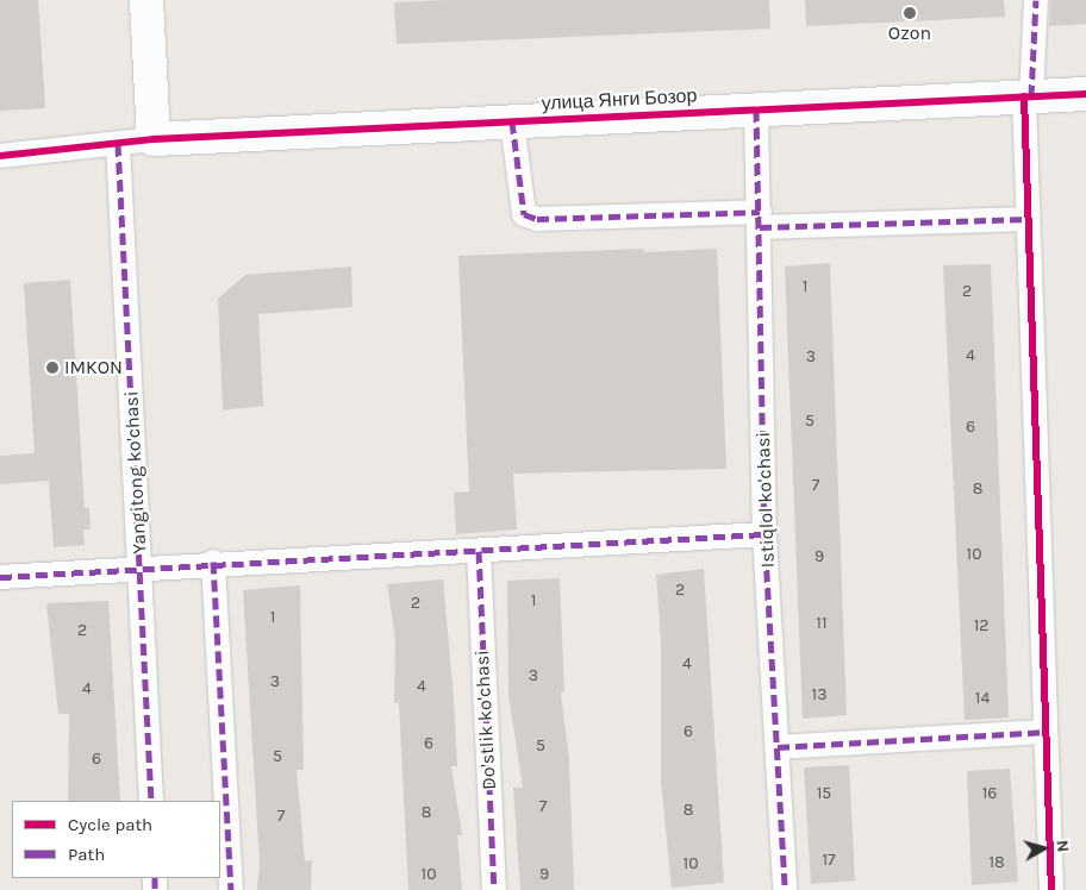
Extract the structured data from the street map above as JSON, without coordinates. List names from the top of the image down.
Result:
{
  "streets": {
    "street": [
      "улица Янги Бозор",
      "Yangitong ko'chasi",
      "Istiqlol ko'chasi",
      "Do'stlik ko'chasi"
    ]
  },
  "crossings": [
    ["улица Янги Бозор", "Istiqlol ko'chasi"]
  ],
  "places": ["Ozon", "IMKON"],
  "house_numbers": [
    "1",
    "2",
    "4",
    "3",
    "5",
    "6",
    "7",
    "8",
    "10",
    "9",
    "2",
    "1",
    "2",
    "1",
    "11",
    "12",
    "2",
    "4",
    "3",
    "3",
    "4",
    "4",
    "13",
    "14",
    "6",
    "6",
    "5",
    "5",
    "6",
    "15",
    "16",
    "7",
    "8",
    "8",
    "7",
    "17",
    "18",
    "10",
    "10",
    "9"
  ],
  "legend": ["Cycle path", "Path"],
  "north": "right"
}
